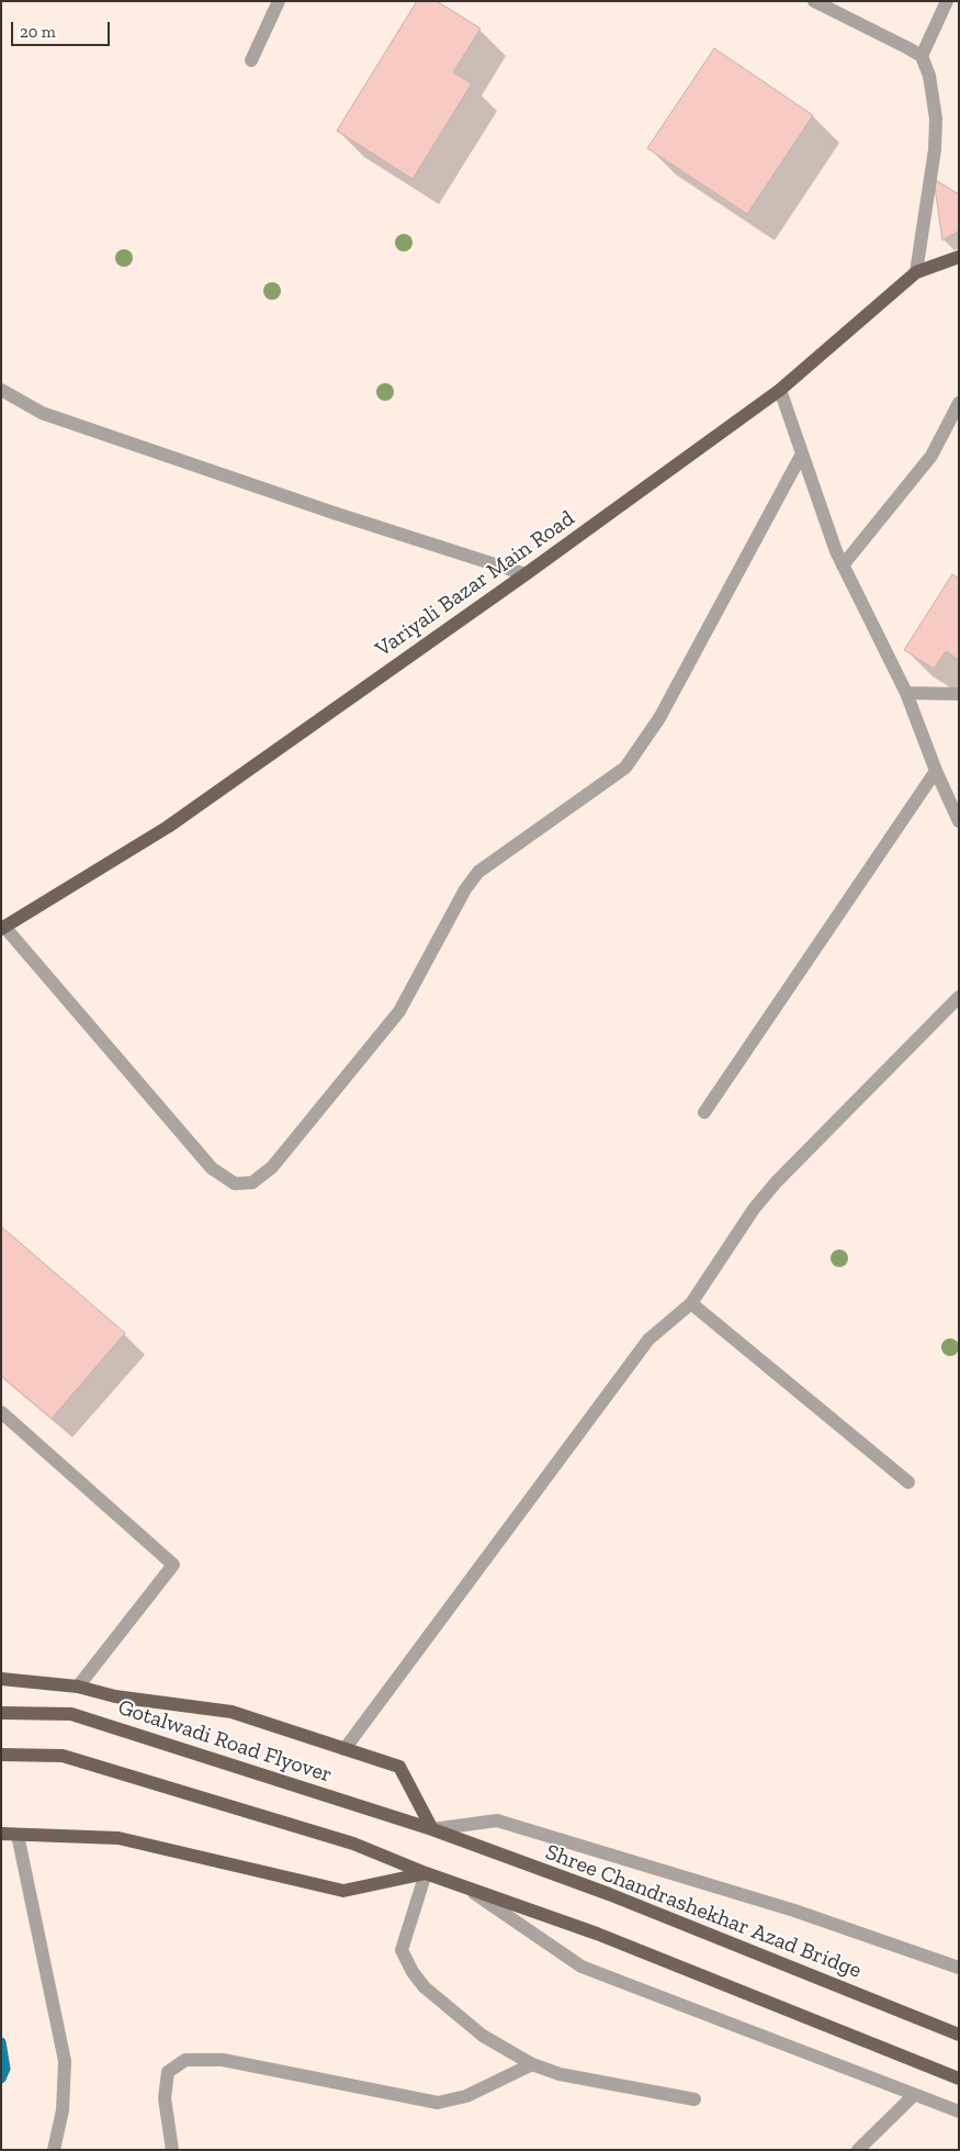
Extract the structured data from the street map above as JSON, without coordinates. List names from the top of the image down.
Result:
{
  "streets": {
    "main road": ["Variyali Bazar Main Road", "Gotalwadi Road Flyover", "Shree Chandrashekhar Azad Bridge"]
  },
  "crossings": [
    ["Gotalwadi Road Flyover", "Shree Chandrashekhar Azad Bridge"]
  ],
  "scale_bar": "20 m"
}
